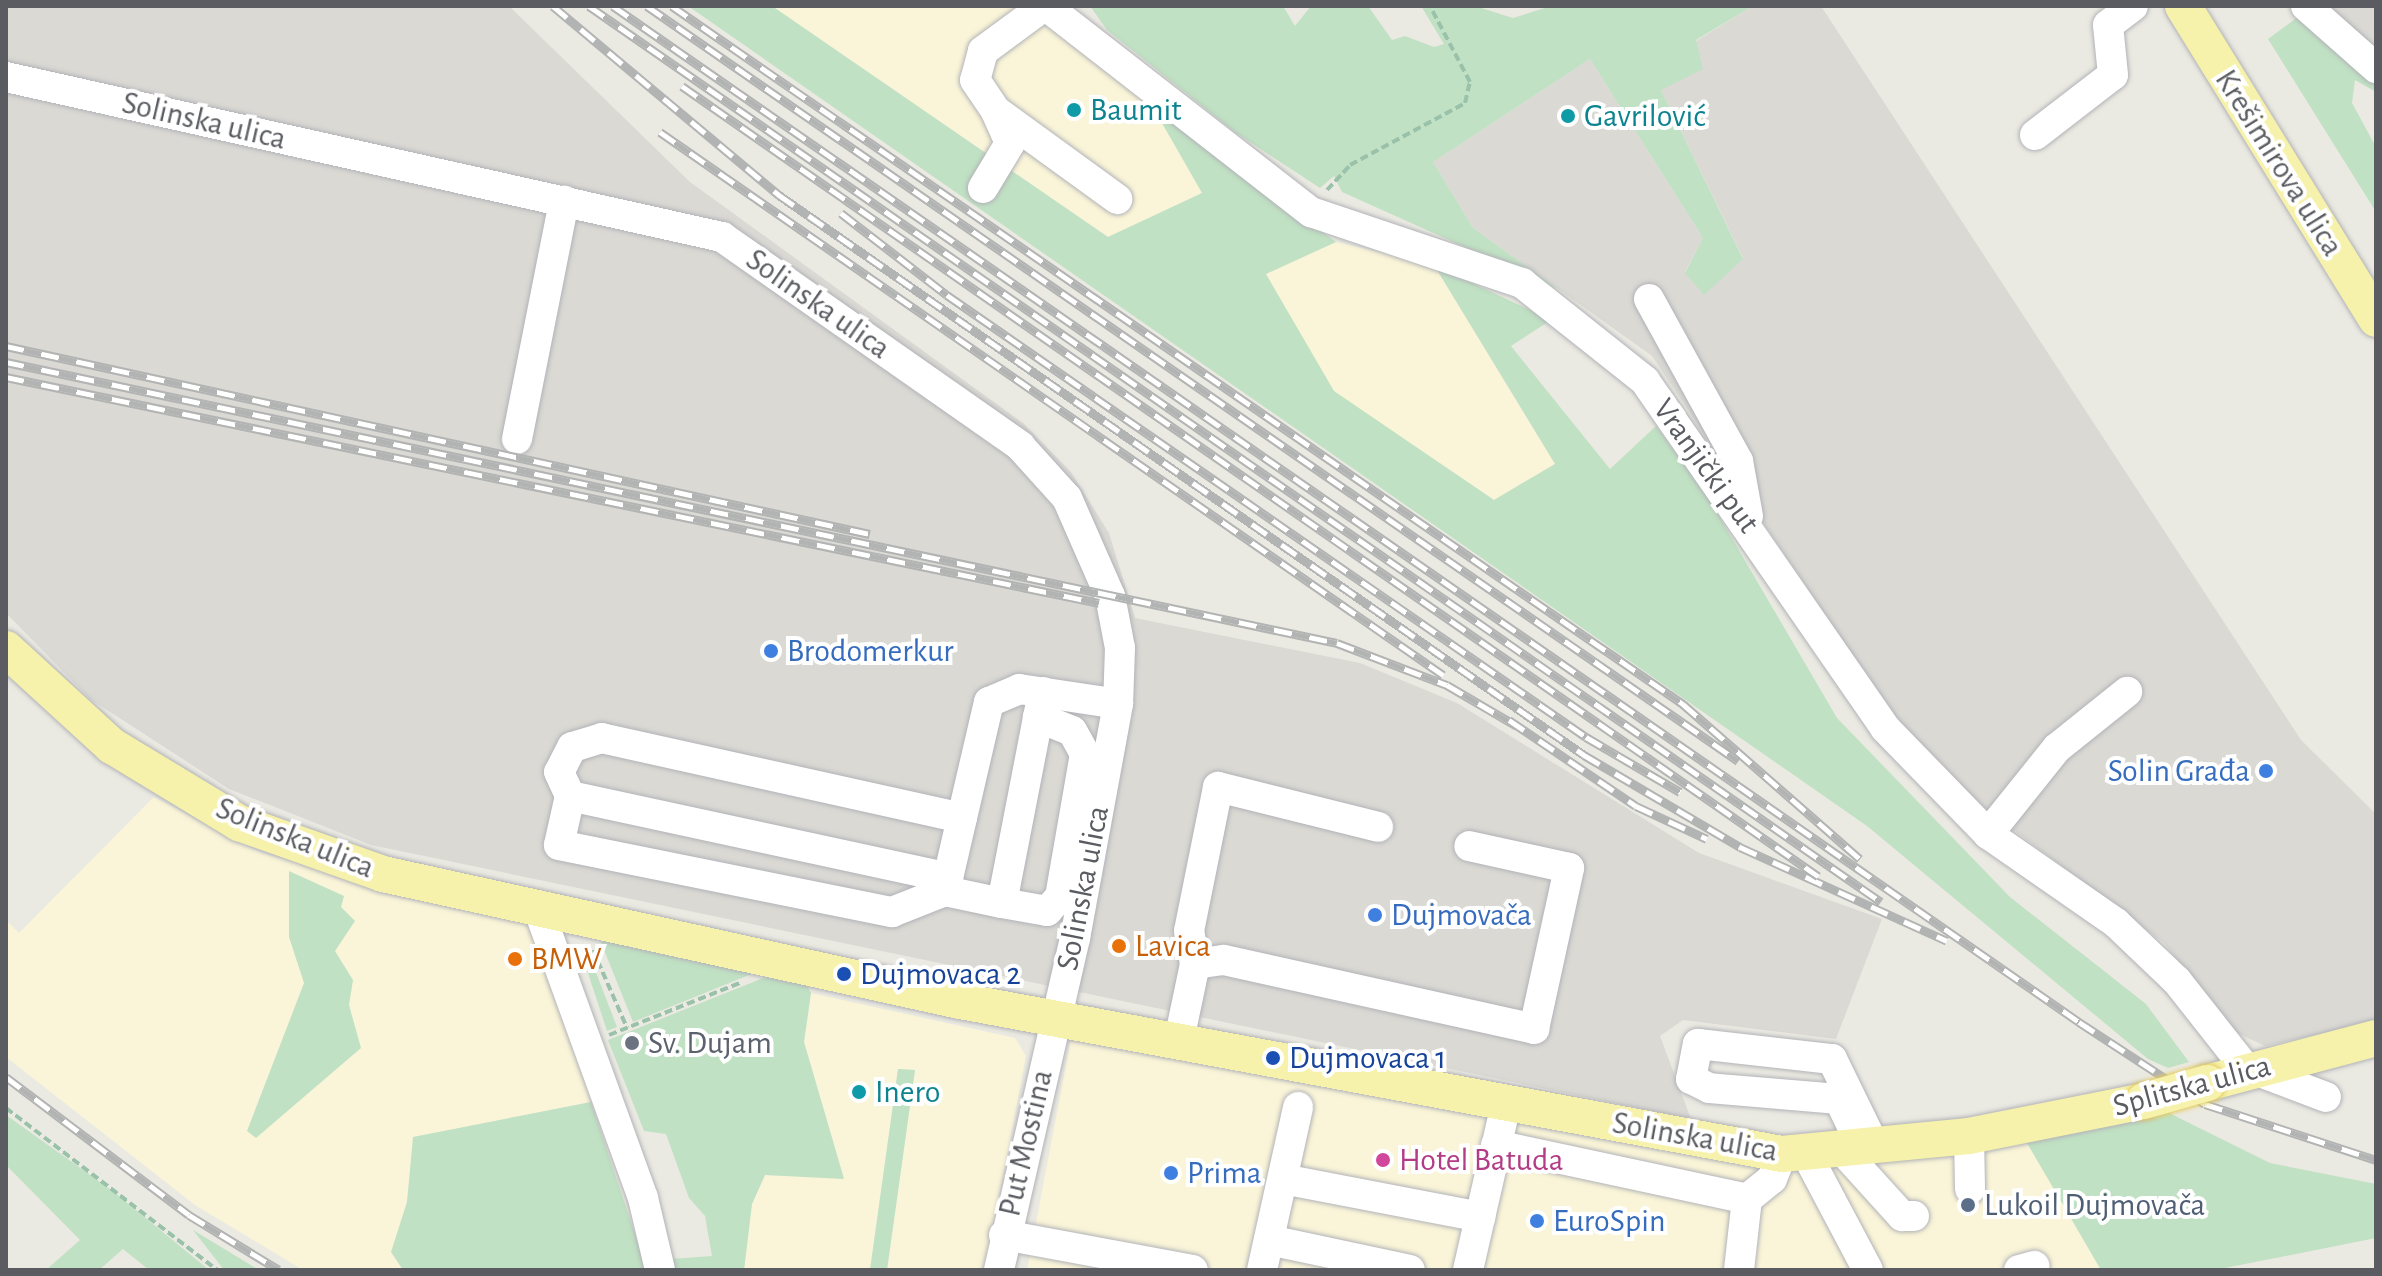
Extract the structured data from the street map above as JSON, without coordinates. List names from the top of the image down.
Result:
{
  "streets": {
    "main road": ["Solinska ulica", "Krešimirova ulica", "Splitska ulica"],
    "street": ["Vranjički put", "Put Mostina"]
  },
  "crossings": [
    ["Solinska ulica", "Splitska ulica"],
    ["Solinska ulica", "Put Mostina"],
    ["Vranjički put", "Splitska ulica"]
  ],
  "places": [
    "Baumit",
    "Gavrilović",
    "Brodomerkur",
    "Solin Građa",
    "Dujmovača",
    "Lavica",
    "BMW",
    "Dujmovaca 2",
    "Sv. Dujam",
    "Dujmovaca 1",
    "Inero",
    "Hotel Batuda",
    "Prima",
    "Lukoil Dujmovača",
    "EuroSpin"
  ]
}
